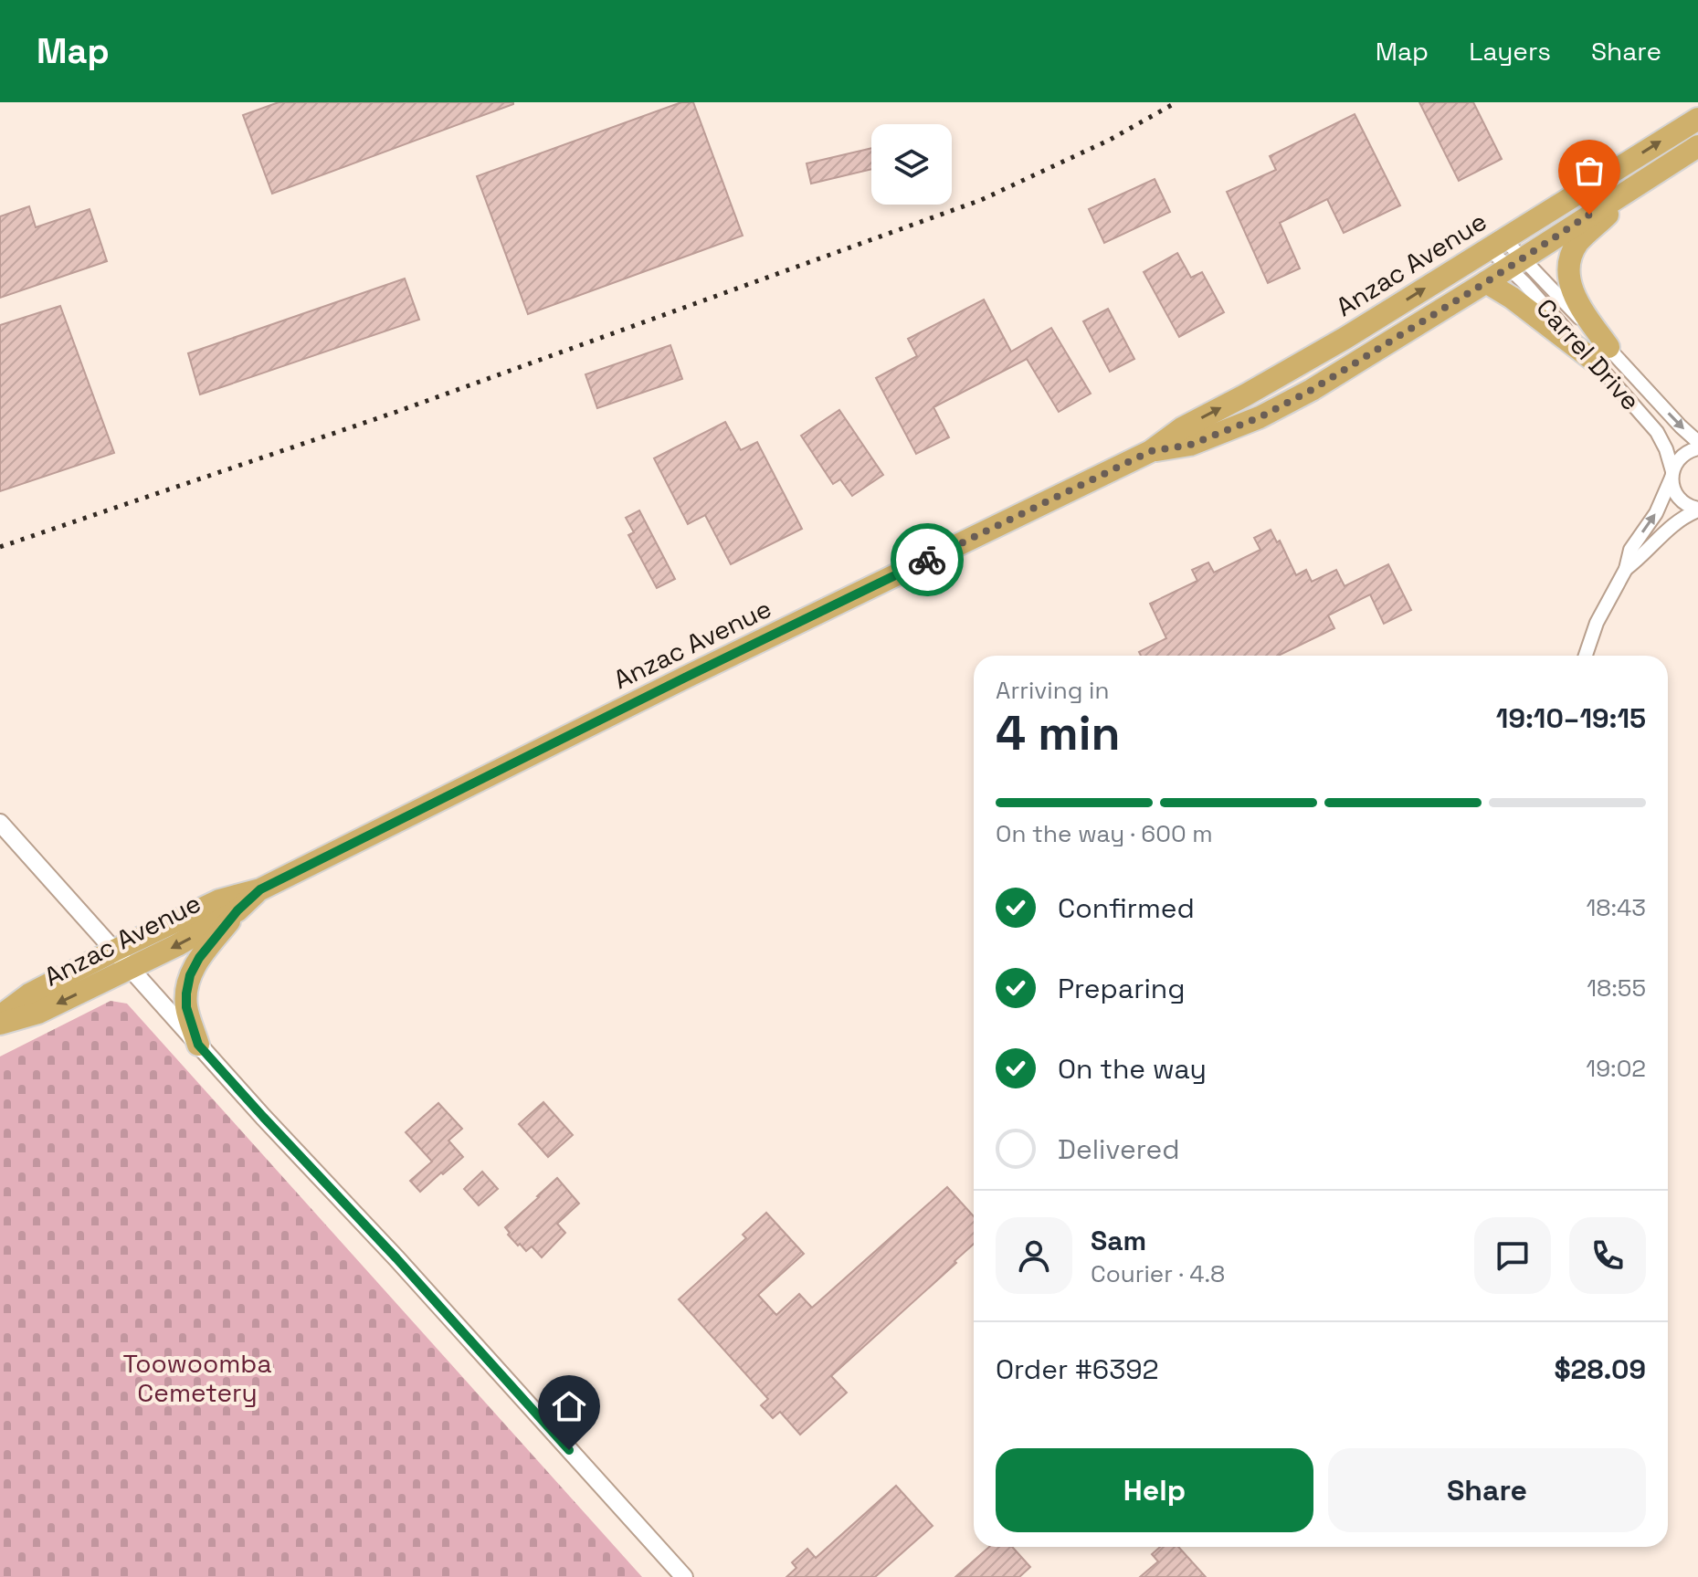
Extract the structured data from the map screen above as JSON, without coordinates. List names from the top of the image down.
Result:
{
  "streets": {
    "highway": ["Anzac Avenue"],
    "street": ["Carrel Drive"]
  },
  "crossings": [
    ["Anzac Avenue", "Carrel Drive"]
  ],
  "parks": ["Toowoomba Cemetery"],
  "page": {
    "header": "Map",
    "nav": ["Map", "Layers", "Share"],
    "heading": ["4 min", "Arriving in", "19:10–19:15"],
    "panel": [
      "Sam",
      "Courier · 4.8",
      "Order #6392",
      "$28.09"
    ],
    "bar": "On the way · 600 m",
    "list": [
      ["Confirmed", "18:43"],
      ["Preparing", "18:55"],
      ["On the way", "19:02"],
      "Delivered"
    ],
    "buttons": ["Help", "Share"]
  }
}
